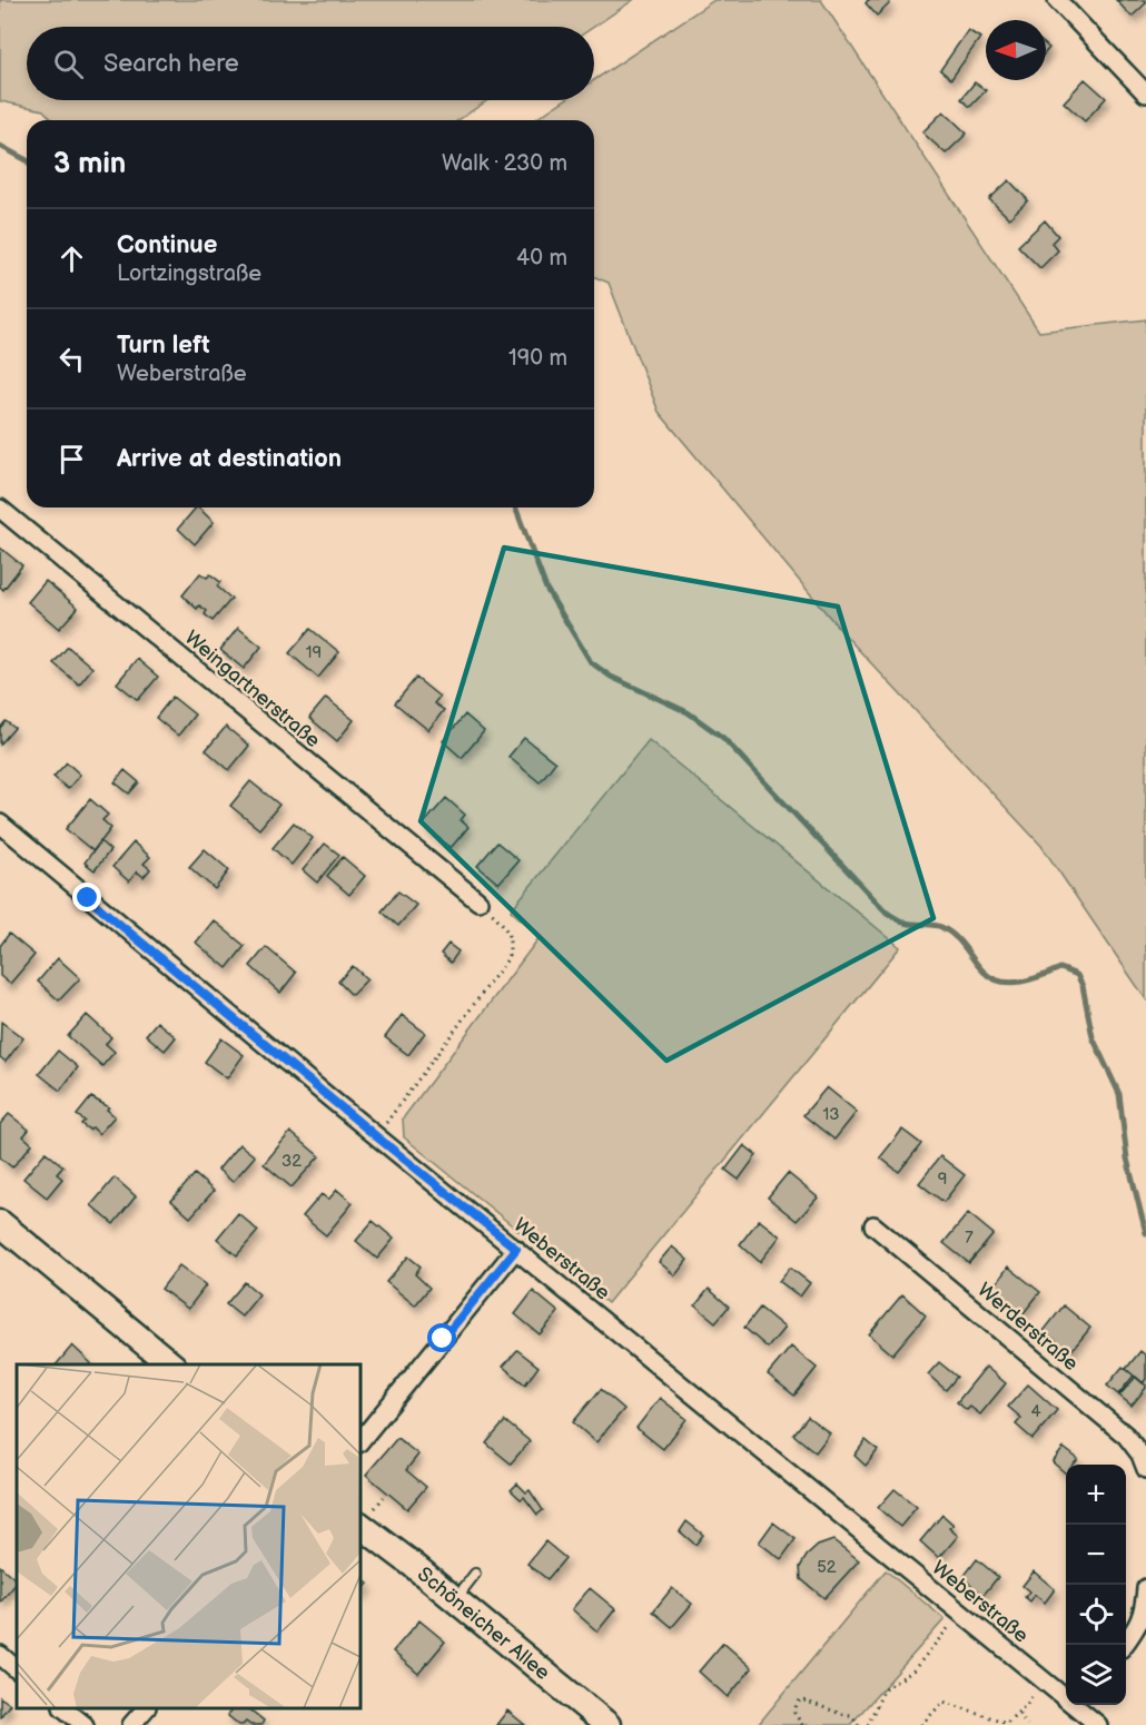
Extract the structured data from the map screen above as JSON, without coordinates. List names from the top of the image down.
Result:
{
  "streets": {
    "street": [
      "Weingartnerstraße",
      "Weberstraße",
      "Werderstraße",
      "Schöneicher Allee"
    ]
  },
  "house_numbers": [
    "19",
    "13",
    "32",
    "9",
    "7",
    "4",
    "52"
  ],
  "north": "left",
  "page": {
    "search": "Search here",
    "heading": ["3 min", "Walk · 230 m"],
    "list": [
      ["Continue", "Lortzingstraße", "40 m"],
      ["Turn left", "Weberstraße", "190 m"],
      "Arrive at destination"
    ],
    "map_buttons": ["+", "−"]
  }
}
